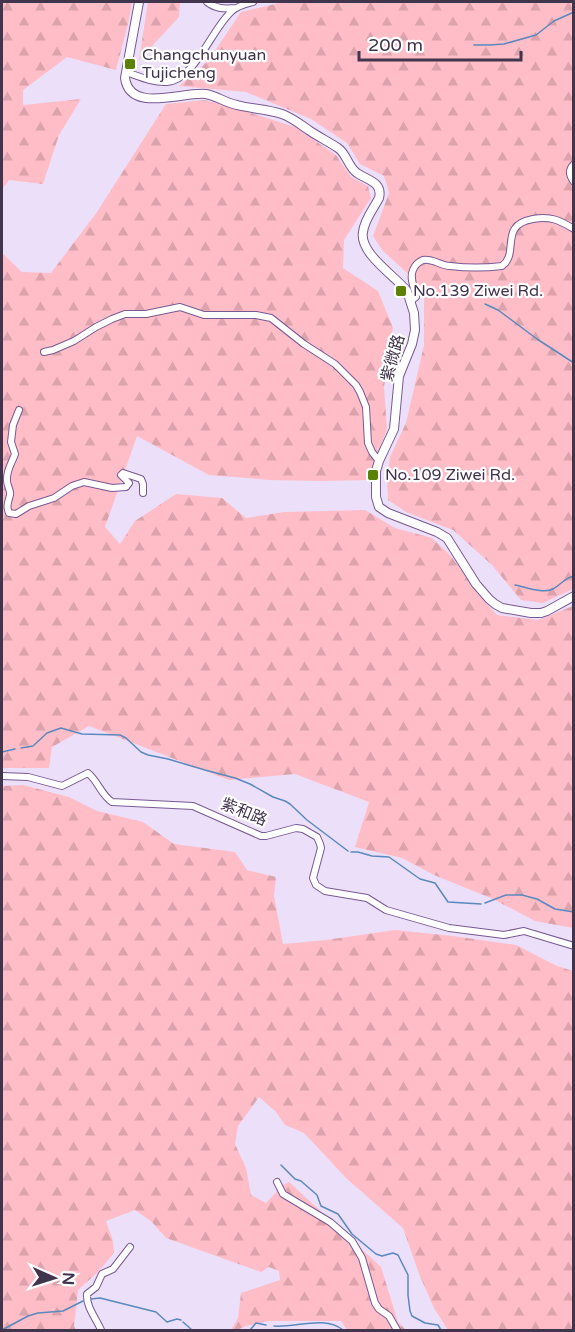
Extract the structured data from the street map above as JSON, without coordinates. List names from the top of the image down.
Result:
{
  "streets": {
    "street": ["紫微路", "紫和路"]
  },
  "places": {
    "transit": ["Changchunyuan Tujicheng", "No.139 Ziwei Rd.", "No.109 Ziwei Rd."]
  },
  "scale_bar": "200 m",
  "north": "right"
}
